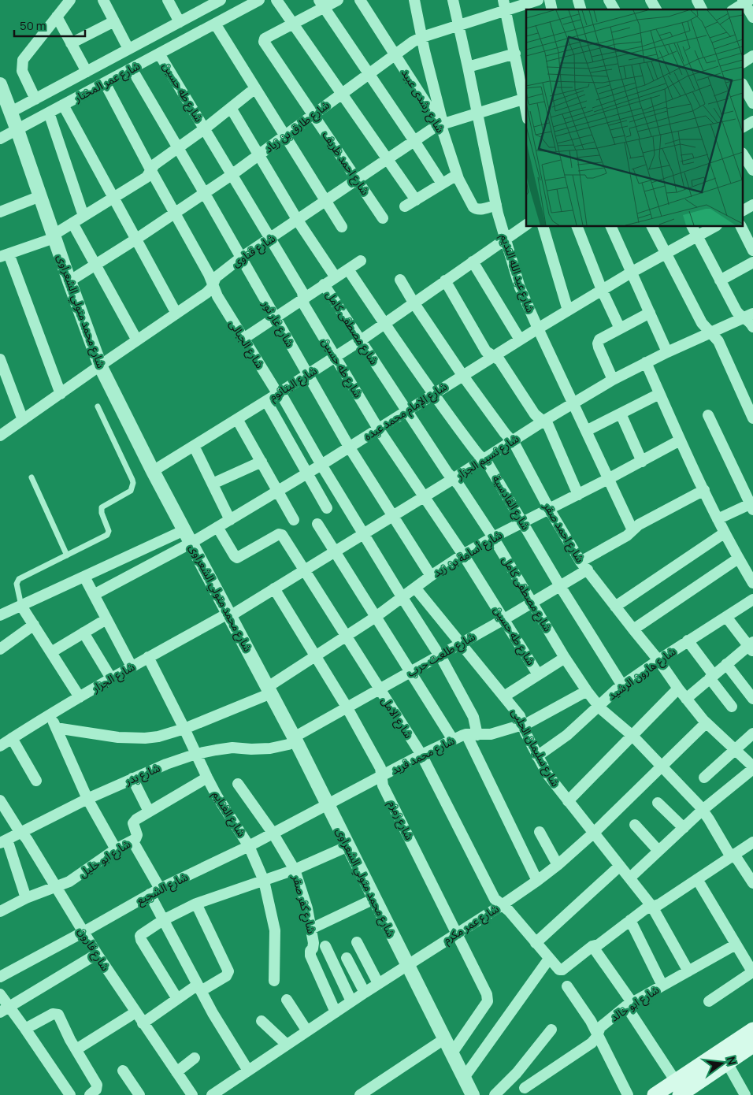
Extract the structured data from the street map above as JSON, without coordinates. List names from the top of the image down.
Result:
{
  "streets": {
    "street": [
      "شارع عمر المختار",
      "شارع طه حسين",
      "شارع رشدى عبيد",
      "شارع طارق بن زياد",
      "شارع احمد ظريف",
      "شارع قناوى",
      "شارع عبد الله النديم",
      "شارع محمد متولي الشعراوى",
      "شارع غار ثور",
      "شارع مصطفى كامل",
      "شارع الجبالى",
      "شارع البتانوم",
      "شارع الإمام محمد عبده",
      "شارع نسيم الجزار",
      "شارع القادسية",
      "شارع احمد صقر",
      "شارع أسامة بن زيد",
      "شارع طلعت حرب",
      "شارع هارون الرشيد",
      "شارع الجزار",
      "شارع الامل",
      "شارع سليمان الحلبى",
      "شارع محمد فريد",
      "شارع بدر",
      "شارع الغنايم",
      "شارع زمزم",
      "شارع ابو خليل",
      "شارع الشجيع",
      "شارع كفر صقر",
      "شارع عمر مكرم",
      "شارع قارون",
      "شارع ابو خالد"
    ]
  },
  "crossings": [
    ["شارع عمر المختار", "شارع طه حسين"],
    ["شارع عمر المختار", "شارع محمد متولي الشعراوى"],
    ["شارع عمر المختار", "شارع غار ثور"],
    ["شارع عمر المختار", "شارع الجبالى"],
    ["شارع طه حسين", "شارع طارق بن زياد"],
    ["شارع طه حسين", "شارع قناوى"],
    ["شارع طه حسين", "شارع البتانوم"],
    ["شارع طه حسين", "شارع الإمام محمد عبده"],
    ["شارع طه حسين", "شارع نسيم الجزار"],
    ["شارع طه حسين", "شارع أسامة بن زيد"],
    ["شارع طه حسين", "شارع طلعت حرب"],
    ["شارع رشدى عبيد", "شارع طارق بن زياد"],
    ["شارع رشدى عبيد", "شارع قناوى"],
    ["شارع رشدى عبيد", "شارع عبد الله النديم"],
    ["شارع طارق بن زياد", "شارع احمد ظريف"],
    ["شارع طارق بن زياد", "شارع عبد الله النديم"],
    ["شارع طارق بن زياد", "شارع محمد متولي الشعراوى"],
    ["شارع طارق بن زياد", "شارع غار ثور"],
    ["شارع طارق بن زياد", "شارع مصطفى كامل"],
    ["شارع طارق بن زياد", "شارع الجبالى"],
    ["شارع احمد ظريف", "شارع قناوى"],
    ["شارع قناوى", "شارع عبد الله النديم"],
    ["شارع قناوى", "شارع محمد متولي الشعراوى"],
    ["شارع قناوى", "شارع غار ثور"],
    ["شارع قناوى", "شارع مصطفى كامل"],
    ["شارع قناوى", "شارع الجبالى"],
    ["شارع عبد الله النديم", "شارع البتانوم"],
    ["شارع عبد الله النديم", "شارع الإمام محمد عبده"],
    ["شارع عبد الله النديم", "شارع نسيم الجزار"],
    ["شارع عبد الله النديم", "شارع أسامة بن زيد"],
    ["شارع عبد الله النديم", "شارع طلعت حرب"],
    ["شارع محمد متولي الشعراوى", "شارع البتانوم"],
    ["شارع محمد متولي الشعراوى", "شارع الإمام محمد عبده"],
    ["شارع محمد متولي الشعراوى", "شارع نسيم الجزار"],
    ["شارع محمد متولي الشعراوى", "شارع أسامة بن زيد"],
    ["شارع محمد متولي الشعراوى", "شارع طلعت حرب"],
    ["شارع محمد متولي الشعراوى", "شارع الجزار"],
    ["شارع محمد متولي الشعراوى", "شارع محمد فريد"],
    ["شارع محمد متولي الشعراوى", "شارع بدر"],
    ["شارع محمد متولي الشعراوى", "شارع زمزم"],
    ["شارع محمد متولي الشعراوى", "شارع الشجيع"],
    ["شارع محمد متولي الشعراوى", "شارع عمر مكرم"],
    ["شارع غار ثور", "شارع البتانوم"],
    ["شارع غار ثور", "شارع الإمام محمد عبده"],
    ["شارع غار ثور", "شارع نسيم الجزار"],
    ["شارع غار ثور", "شارع أسامة بن زيد"],
    ["شارع مصطفى كامل", "شارع البتانوم"],
    ["شارع مصطفى كامل", "شارع الإمام محمد عبده"],
    ["شارع مصطفى كامل", "شارع نسيم الجزار"],
    ["شارع مصطفى كامل", "شارع أسامة بن زيد"],
    ["شارع مصطفى كامل", "شارع طلعت حرب"],
    ["شارع مصطفى كامل", "شارع هارون الرشيد"],
    ["شارع مصطفى كامل", "شارع محمد فريد"],
    ["شارع مصطفى كامل", "شارع عمر مكرم"],
    ["شارع الجبالى", "شارع البتانوم"],
    ["شارع الجبالى", "شارع الإمام محمد عبده"],
    ["شارع الجبالى", "شارع نسيم الجزار"],
    ["شارع الجبالى", "شارع أسامة بن زيد"],
    ["شارع الجبالى", "شارع طلعت حرب"],
    ["شارع الجبالى", "شارع محمد فريد"],
    ["شارع الجبالى", "شارع عمر مكرم"],
    ["شارع البتانوم", "شارع القادسية"],
    ["شارع البتانوم", "شارع احمد صقر"],
    ["شارع الإمام محمد عبده", "شارع القادسية"],
    ["شارع الإمام محمد عبده", "شارع احمد صقر"],
    ["شارع الإمام محمد عبده", "شارع الامل"],
    ["شارع نسيم الجزار", "شارع القادسية"],
    ["شارع نسيم الجزار", "شارع احمد صقر"],
    ["شارع نسيم الجزار", "شارع الجزار"],
    ["شارع نسيم الجزار", "شارع الامل"],
    ["شارع نسيم الجزار", "شارع زمزم"],
    ["شارع القادسية", "شارع أسامة بن زيد"],
    ["شارع القادسية", "شارع طلعت حرب"],
    ["شارع القادسية", "شارع هارون الرشيد"],
    ["شارع احمد صقر", "شارع أسامة بن زيد"],
    ["شارع احمد صقر", "شارع طلعت حرب"],
    ["شارع احمد صقر", "شارع هارون الرشيد"],
    ["شارع احمد صقر", "شارع عمر مكرم"],
    ["شارع أسامة بن زيد", "شارع الامل"],
    ["شارع أسامة بن زيد", "شارع سليمان الحلبى"],
    ["شارع أسامة بن زيد", "شارع الغنايم"],
    ["شارع أسامة بن زيد", "شارع زمزم"],
    ["شارع طلعت حرب", "شارع الامل"],
    ["شارع طلعت حرب", "شارع سليمان الحلبى"],
    ["شارع طلعت حرب", "شارع بدر"],
    ["شارع طلعت حرب", "شارع زمزم"],
    ["شارع هارون الرشيد", "شارع سليمان الحلبى"],
    ["شارع الجزار", "شارع الغنايم"],
    ["شارع الامل", "شارع محمد فريد"],
    ["شارع الامل", "شارع عمر مكرم"],
    ["شارع سليمان الحلبى", "شارع محمد فريد"],
    ["شارع سليمان الحلبى", "شارع عمر مكرم"],
    ["شارع سليمان الحلبى", "شارع ابو خالد"],
    ["شارع محمد فريد", "شارع زمزم"],
    ["شارع محمد فريد", "شارع الشجيع"],
    ["شارع بدر", "شارع الغنايم"],
    ["شارع بدر", "شارع قارون"],
    ["شارع الغنايم", "شارع ابو خليل"],
    ["شارع الغنايم", "شارع الشجيع"],
    ["شارع زمزم", "شارع عمر مكرم"],
    ["شارع ابو خليل", "شارع قارون"],
    ["شارع الشجيع", "شارع كفر صقر"],
    ["شارع الشجيع", "شارع قارون"],
    ["شارع كفر صقر", "شارع عمر مكرم"]
  ],
  "scale_bar": "50 m",
  "north": "right"
}
